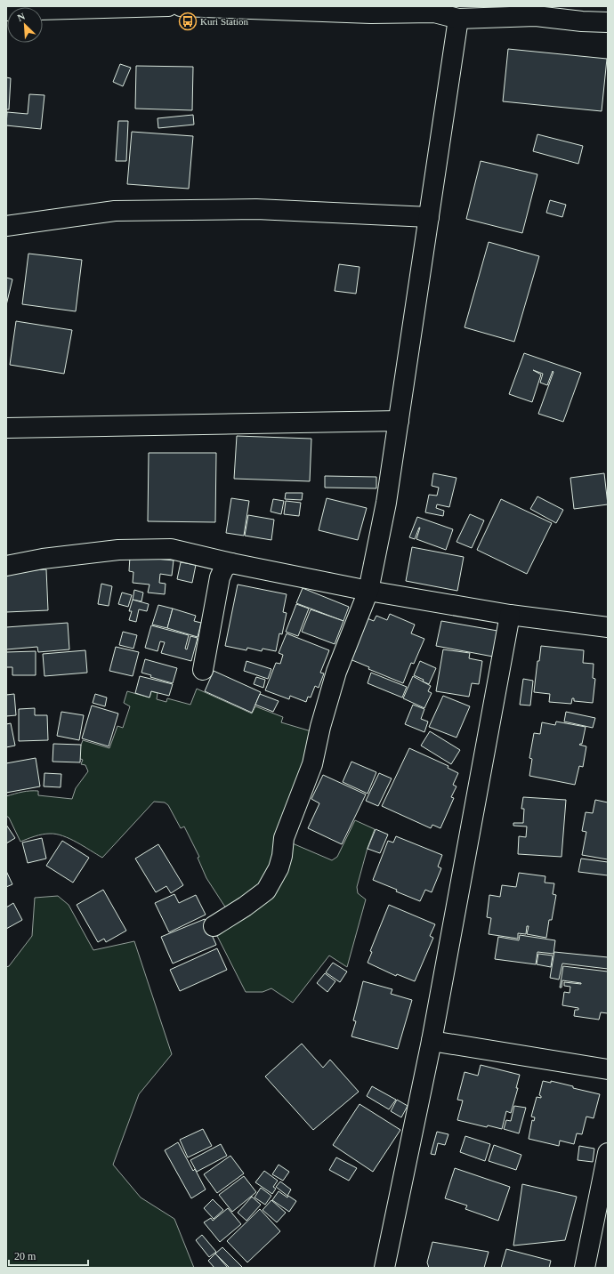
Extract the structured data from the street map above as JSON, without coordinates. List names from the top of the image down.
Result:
{
  "places": {
    "bus stop": ["Kuri Station"]
  },
  "scale_bar": "20 m",
  "north": "top left"
}
